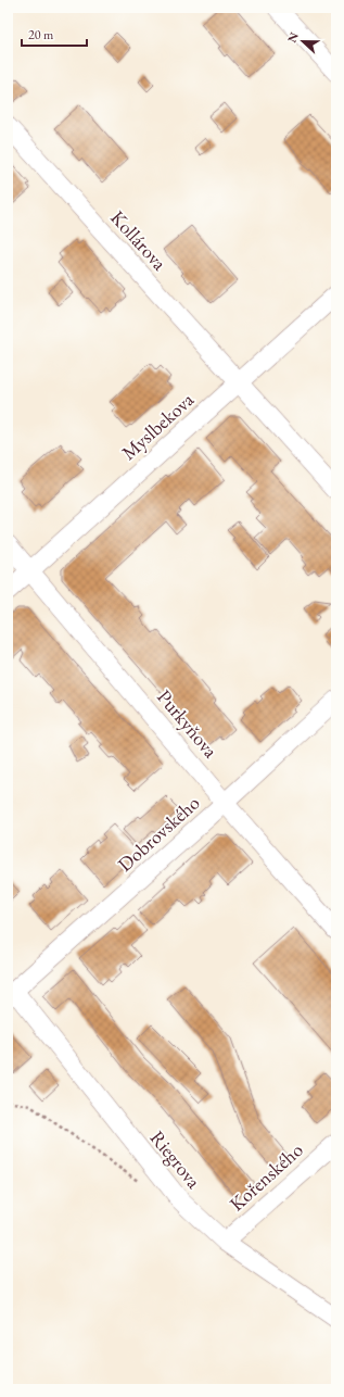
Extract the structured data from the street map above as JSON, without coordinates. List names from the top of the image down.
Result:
{
  "streets": {
    "street": [
      "Kollárova",
      "Myslbekova",
      "Purkyňova",
      "Dobrovského",
      "Riegrova",
      "Kořenského"
    ]
  },
  "crossings": [
    ["Kollárova", "Myslbekova"],
    ["Myslbekova", "Purkyňova"],
    ["Purkyňova", "Dobrovského"],
    ["Dobrovského", "Riegrova"],
    ["Riegrova", "Kořenského"]
  ],
  "scale_bar": "20 m",
  "north": "left"
}
